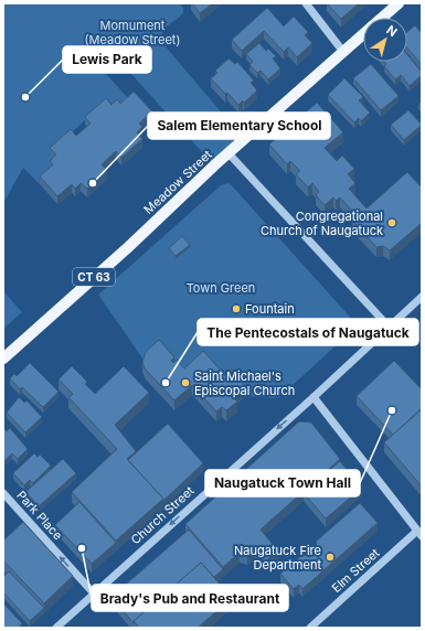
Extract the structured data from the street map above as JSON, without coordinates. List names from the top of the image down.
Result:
{
  "streets": {
    "main road": ["Meadow Street", "CT 63"],
    "street": ["Park Place", "Church Street", "Elm Street"]
  },
  "crossings": [
    ["Park Place", "Church Street"]
  ],
  "one_way": ["Park Place", "Church Street"],
  "parks": ["Momument (Meadow Street)", "Town Green"],
  "places": [
    "Lewis Park",
    "Salem Elementary School",
    "Congregational Church of Naugatuck",
    "Fountain",
    "The Pentecostals of Naugatuck",
    "Saint Michael's Episcopal Church",
    "Naugatuck Town Hall",
    "Brady's Pub and Restaurant",
    "Naugatuck Fire Department"
  ],
  "north": "top right"
}
